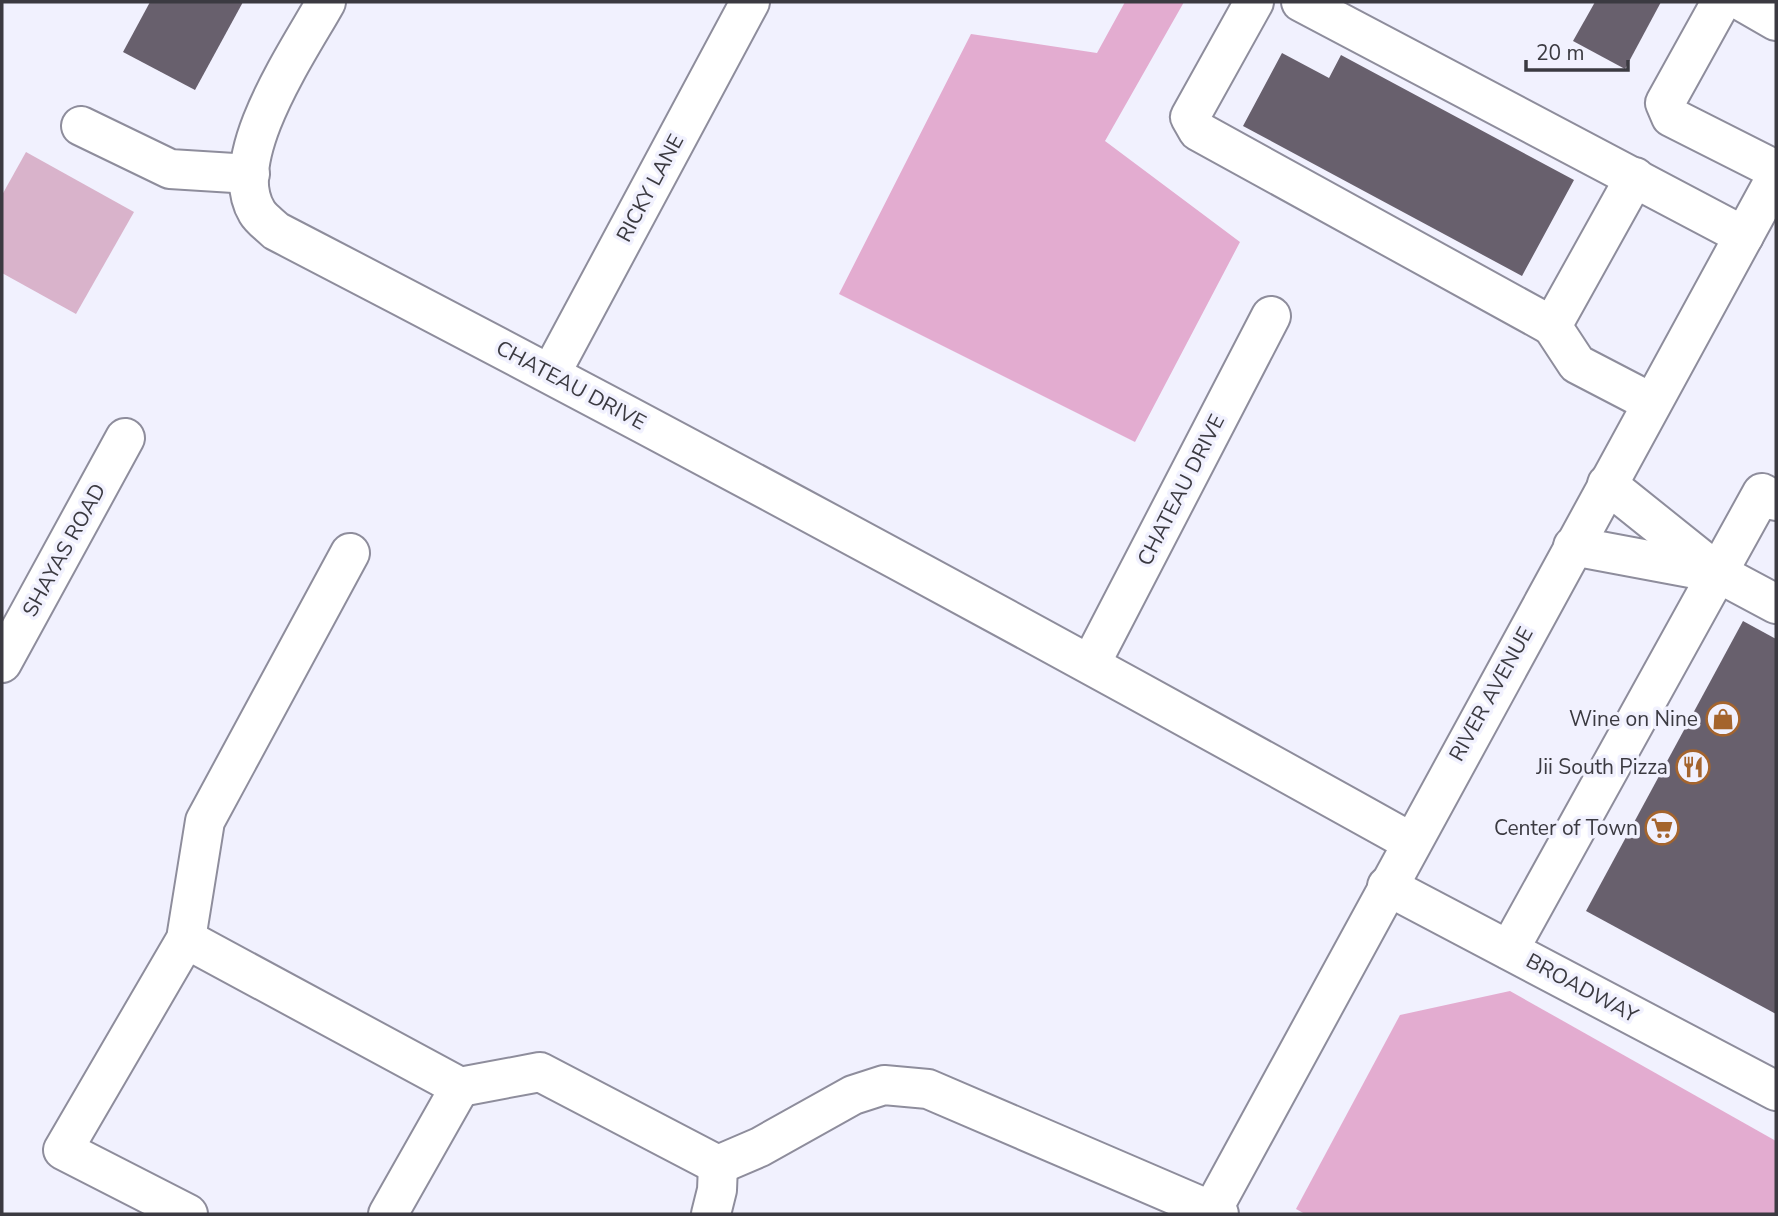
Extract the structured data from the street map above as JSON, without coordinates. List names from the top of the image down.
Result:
{
  "streets": {
    "main road": [
      "RICKY LANE",
      "CHATEAU DRIVE",
      "SHAYAS ROAD",
      "RIVER AVENUE",
      "BROADWAY"
    ]
  },
  "crossings": [
    ["RICKY LANE", "CHATEAU DRIVE"],
    ["CHATEAU DRIVE", "RIVER AVENUE"],
    ["RIVER AVENUE", "BROADWAY"]
  ],
  "places": {
    "shop": ["Wine on Nine"],
    "restaurant": ["Jii South Pizza"],
    "supermarket": ["Center of Town"]
  },
  "scale_bar": "20 m"
}
